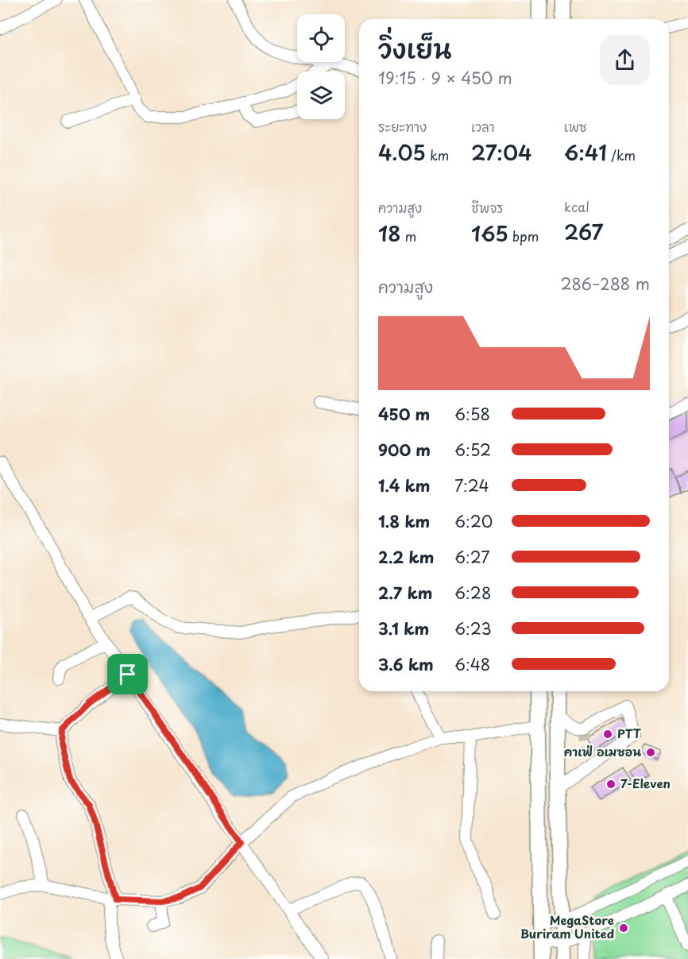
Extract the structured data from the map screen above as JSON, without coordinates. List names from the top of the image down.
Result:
{
  "places": [
    "PTT",
    "คาเฟ่ อเมซอน",
    "7-Eleven",
    "MegaStore Buriram United"
  ],
  "page": {
    "heading": ["วิ่งเย็น", "19:15 · 9 × 450 m"],
    "stats": [
      ["ระยะทาง", "4.05 km"],
      ["เวลา", "27:04"],
      ["เพซ", "6:41 /km"],
      ["ความสูง", "18 m"],
      ["ชีพจร", "165 bpm"],
      ["kcal", "267"]
    ],
    "chart": ["ความสูง", "286–288 m"],
    "list": [
      {
        "name": "450 m",
        "note": "6:58"
      },
      {
        "name": "900 m",
        "note": "6:52"
      },
      {
        "name": "1.4 km",
        "note": "7:24"
      },
      {
        "name": "1.8 km",
        "note": "6:20"
      },
      {
        "name": "2.2 km",
        "note": "6:27"
      },
      {
        "name": "2.7 km",
        "note": "6:28"
      },
      {
        "name": "3.1 km",
        "note": "6:23"
      },
      {
        "name": "3.6 km",
        "note": "6:48"
      }
    ]
  }
}
